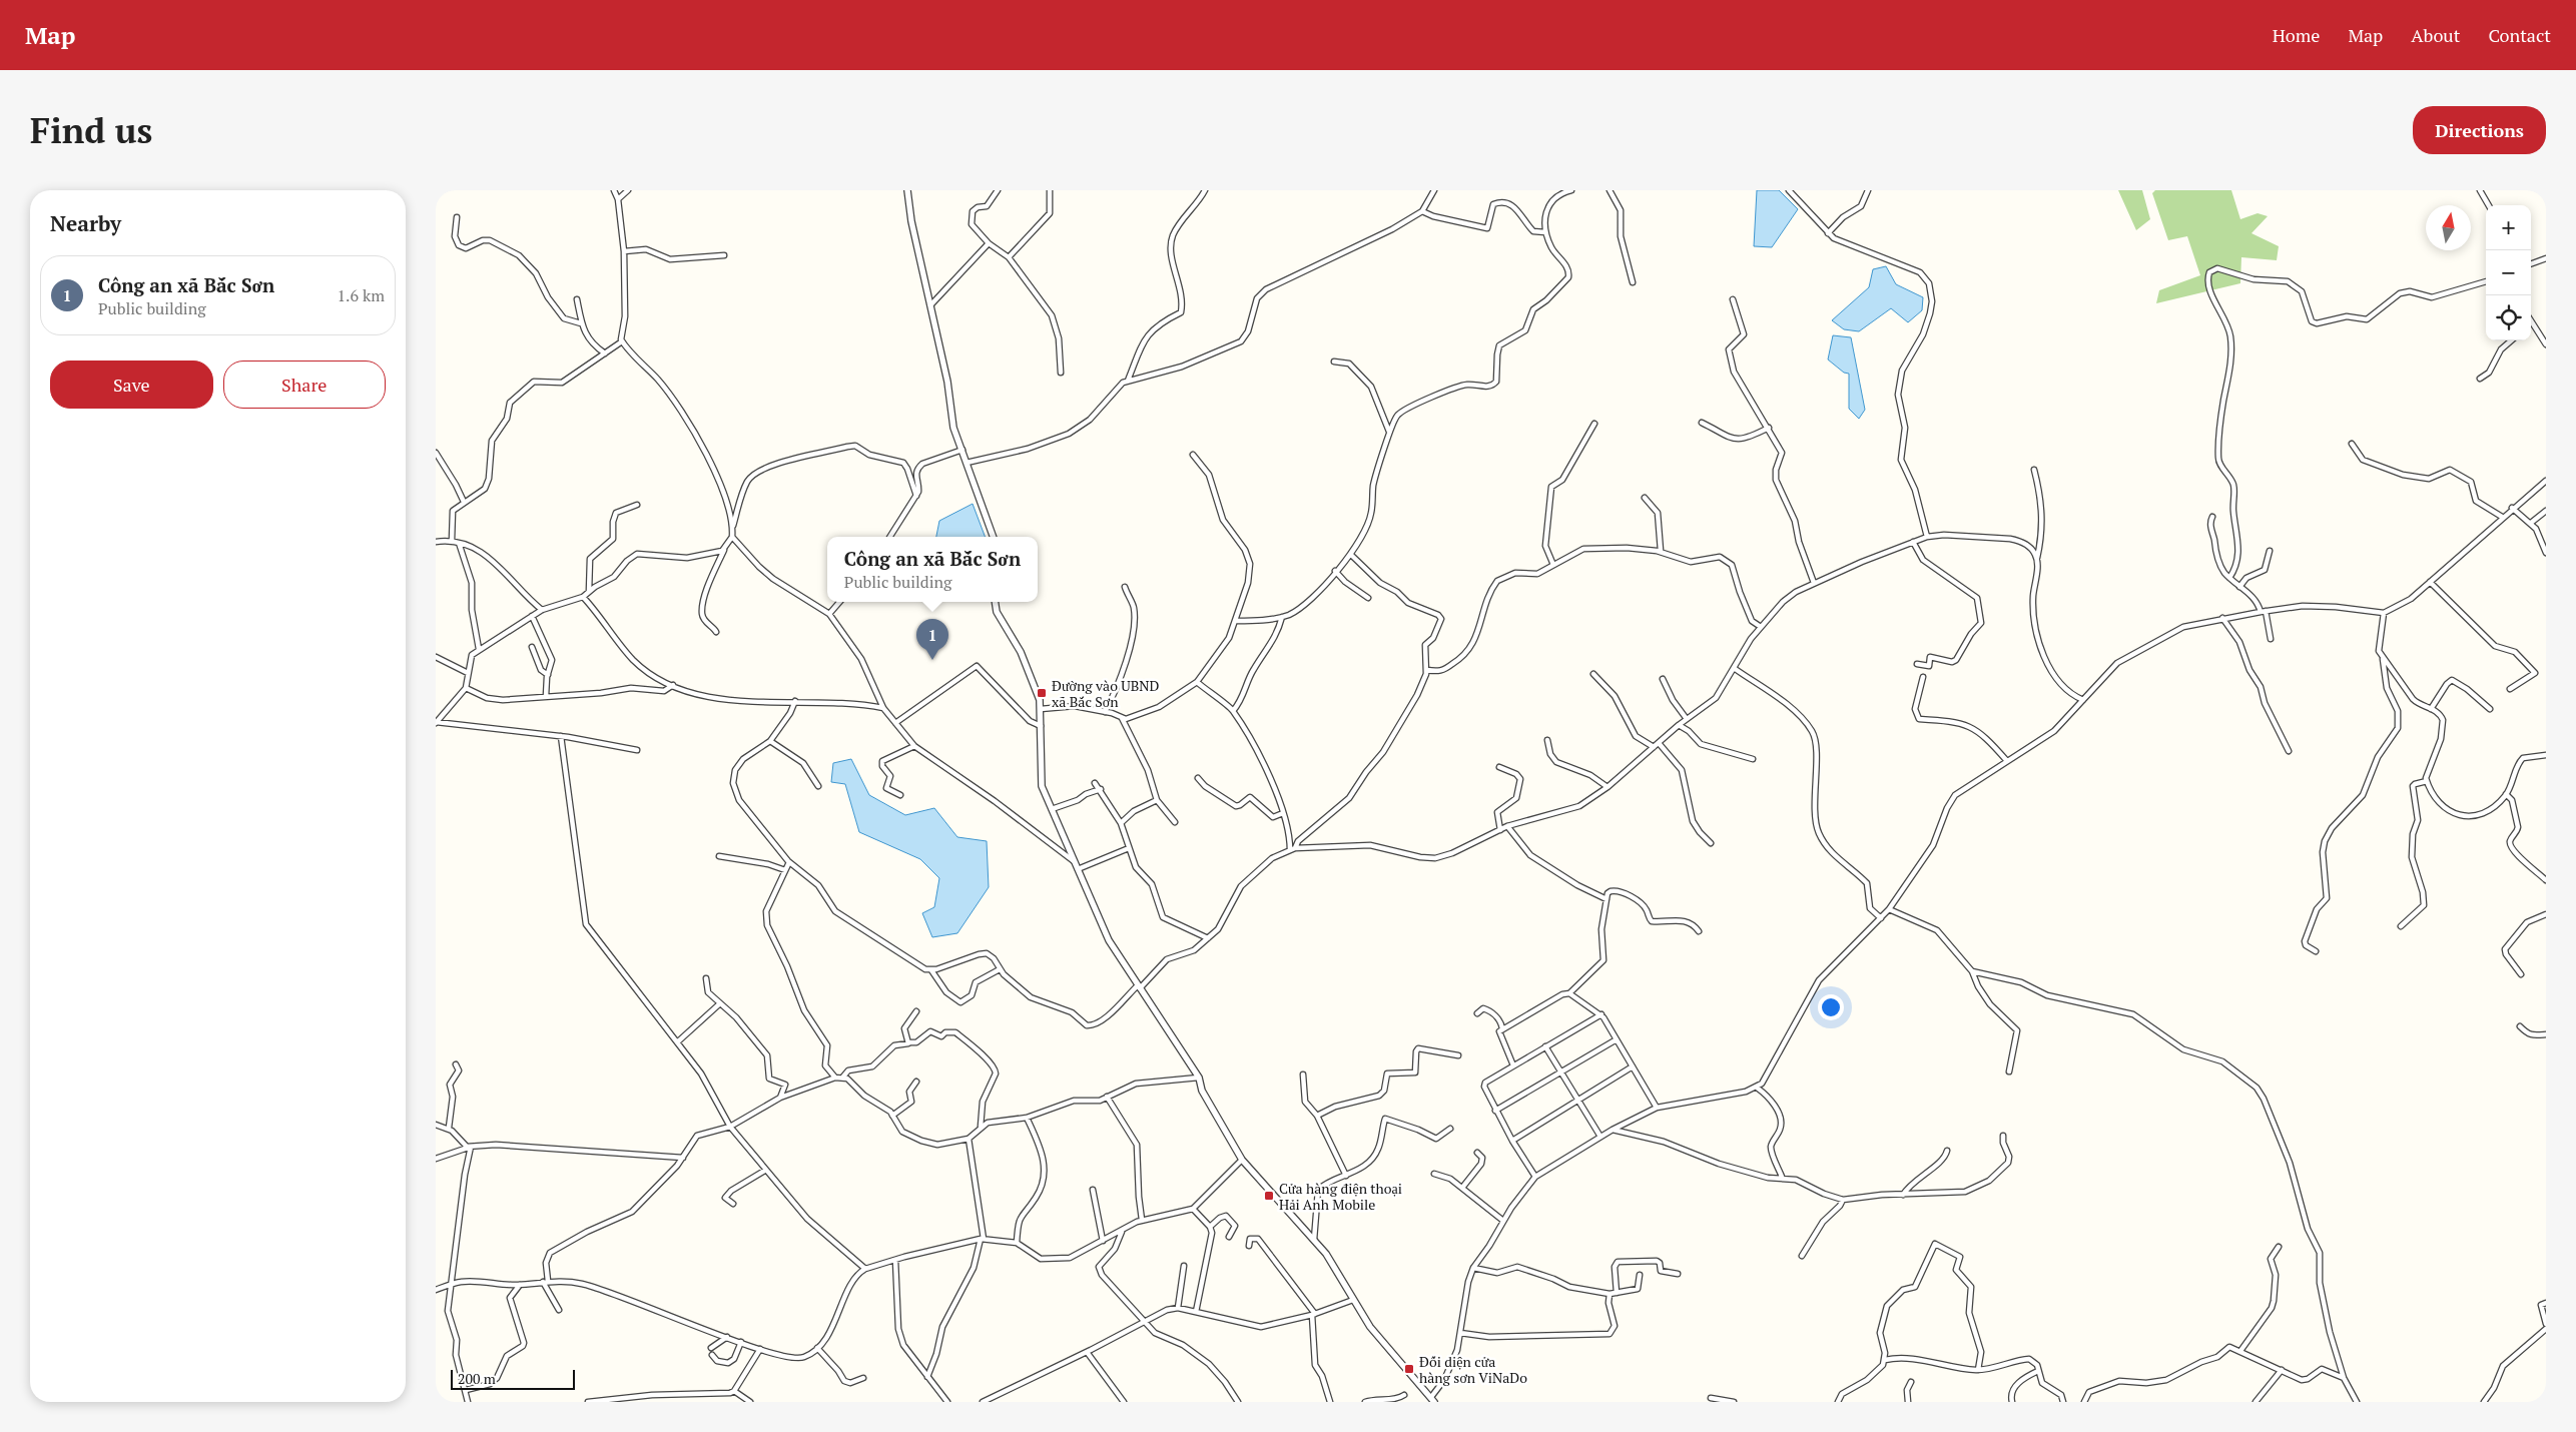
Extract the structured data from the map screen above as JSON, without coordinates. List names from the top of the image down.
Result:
{
  "places": {
    "transit": ["Đường vào UBND xã Bắc Sơn", "Cửa hàng điện thoại Hải Anh Mobile", "Đối diện cửa hàng sơn ViNaDo"]
  },
  "scale_bar": "200 m",
  "north": "top",
  "page": {
    "header": "Map",
    "nav": [
      "Home",
      "Map",
      "About",
      "Contact"
    ],
    "buttons": [
      "Directions",
      ["Save", "Share"]
    ],
    "title": "Find us",
    "heading": "Nearby",
    "map_buttons": ["+", "−"],
    "list": [
      {
        "mark": "1",
        "name": "Công an xã Bắc Sơn",
        "note": "Public building",
        "value": "1.6 km"
      }
    ],
    "popup": ["Công an xã Bắc Sơn", "Public building"],
    "pins": "1",
    "scale": "200 m"
  }
}
